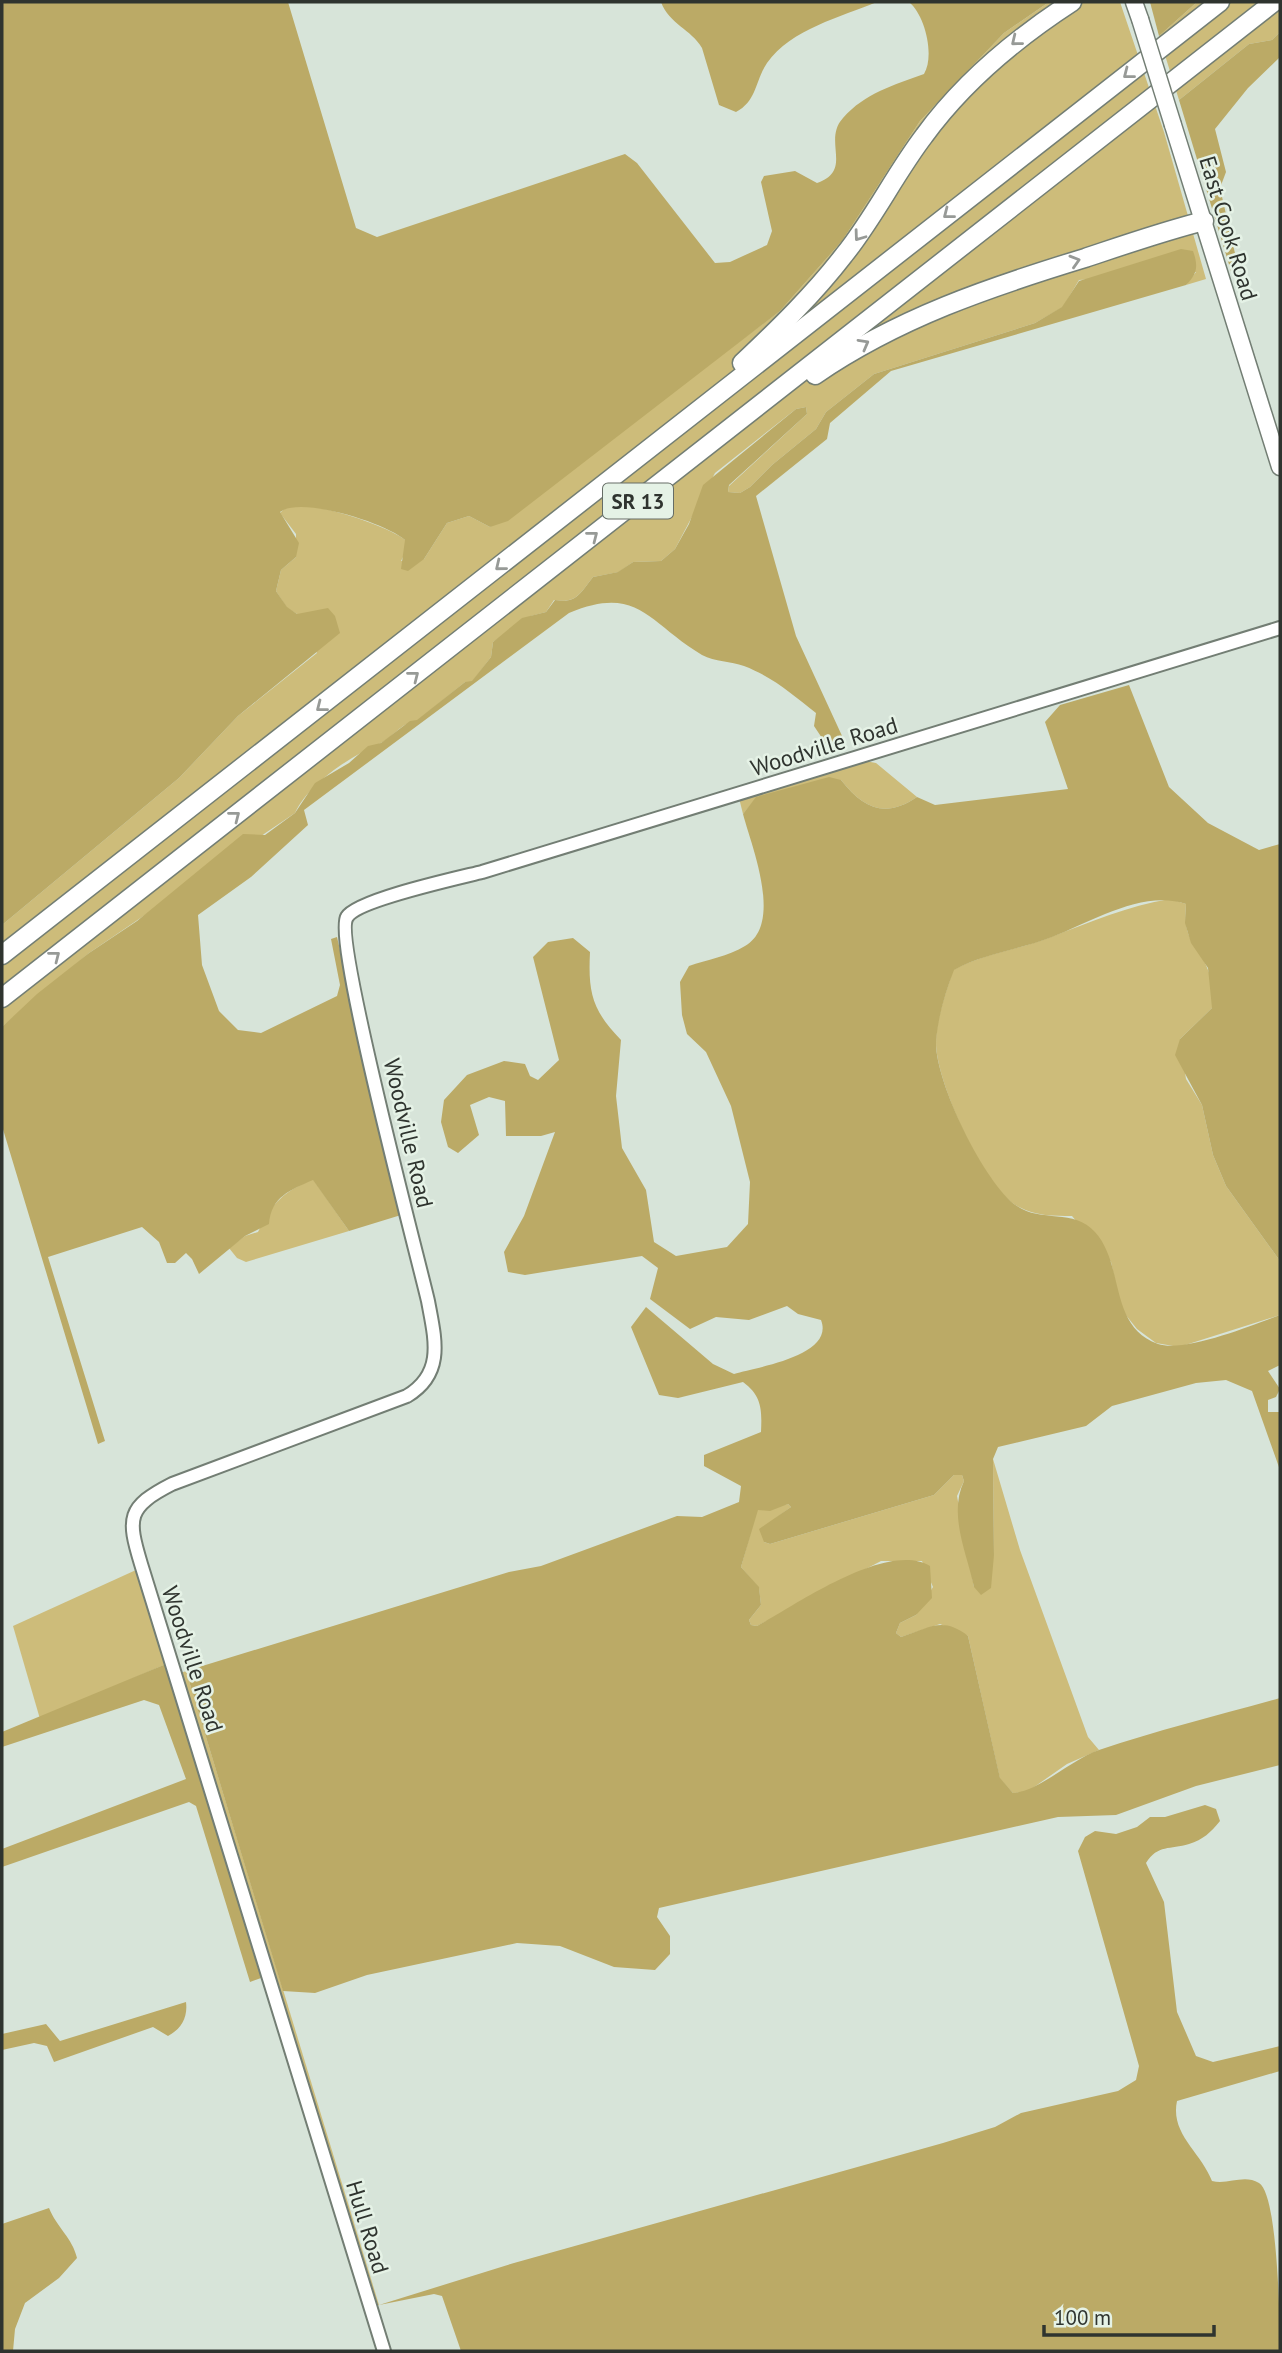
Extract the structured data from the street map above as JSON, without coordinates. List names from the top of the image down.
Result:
{
  "streets": {
    "highway": ["SR 13"],
    "main road": ["East Cook Road"],
    "street": ["Woodville Road", "Hull Road"]
  },
  "crossings": [
    ["Woodville Road", "Hull Road"]
  ],
  "scale_bar": "100 m"
}
